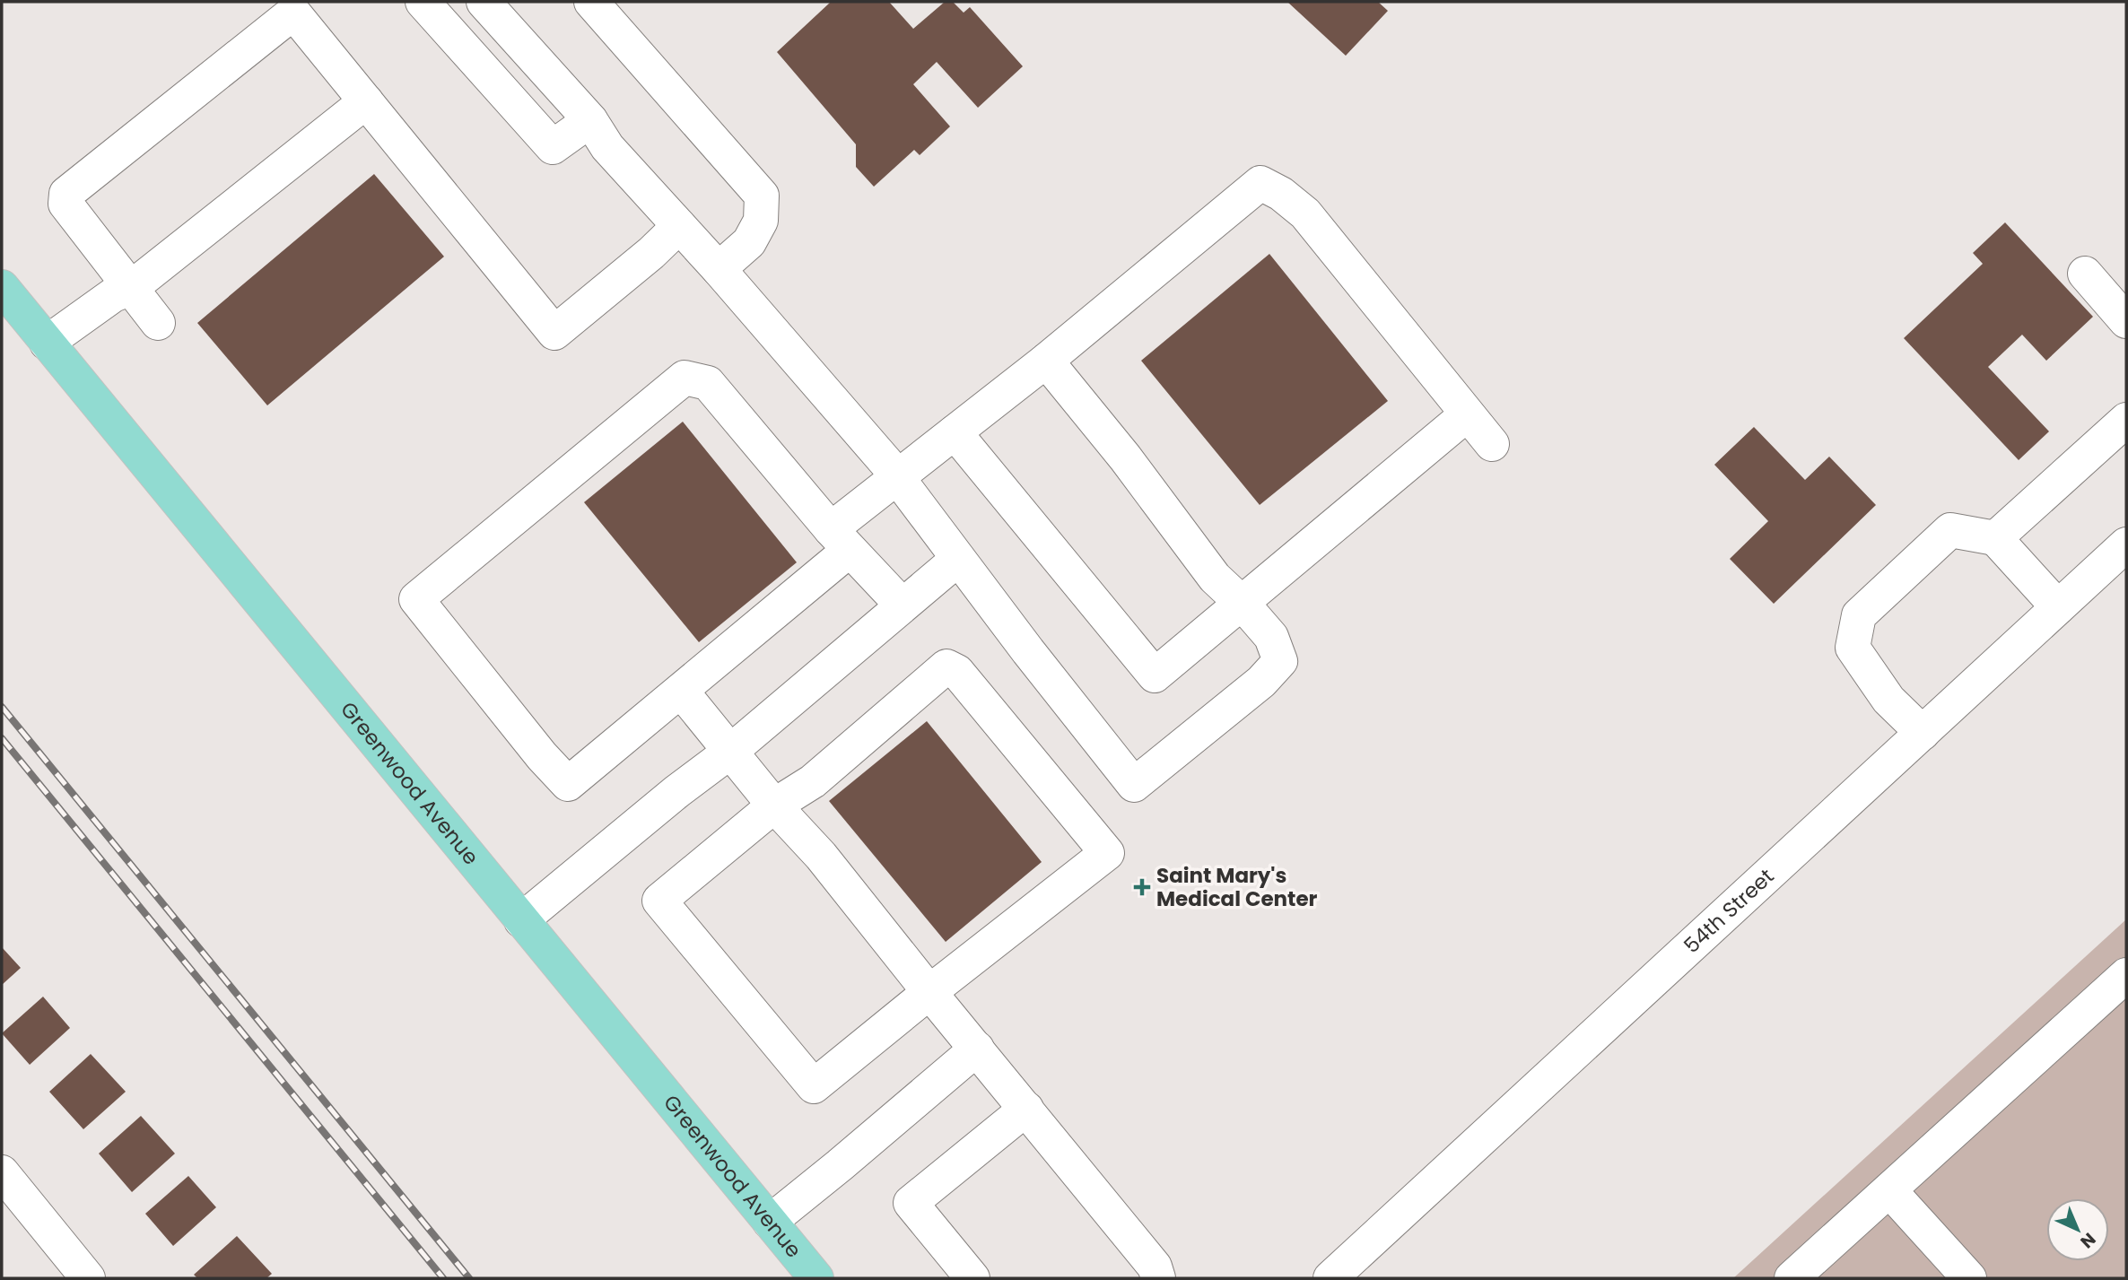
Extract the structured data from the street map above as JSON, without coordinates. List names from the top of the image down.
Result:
{
  "streets": {
    "main road": ["Greenwood Avenue"],
    "street": ["54th Street"]
  },
  "places": {
    "health": ["Saint Mary's Medical Center"]
  },
  "north": "bottom right"
}
